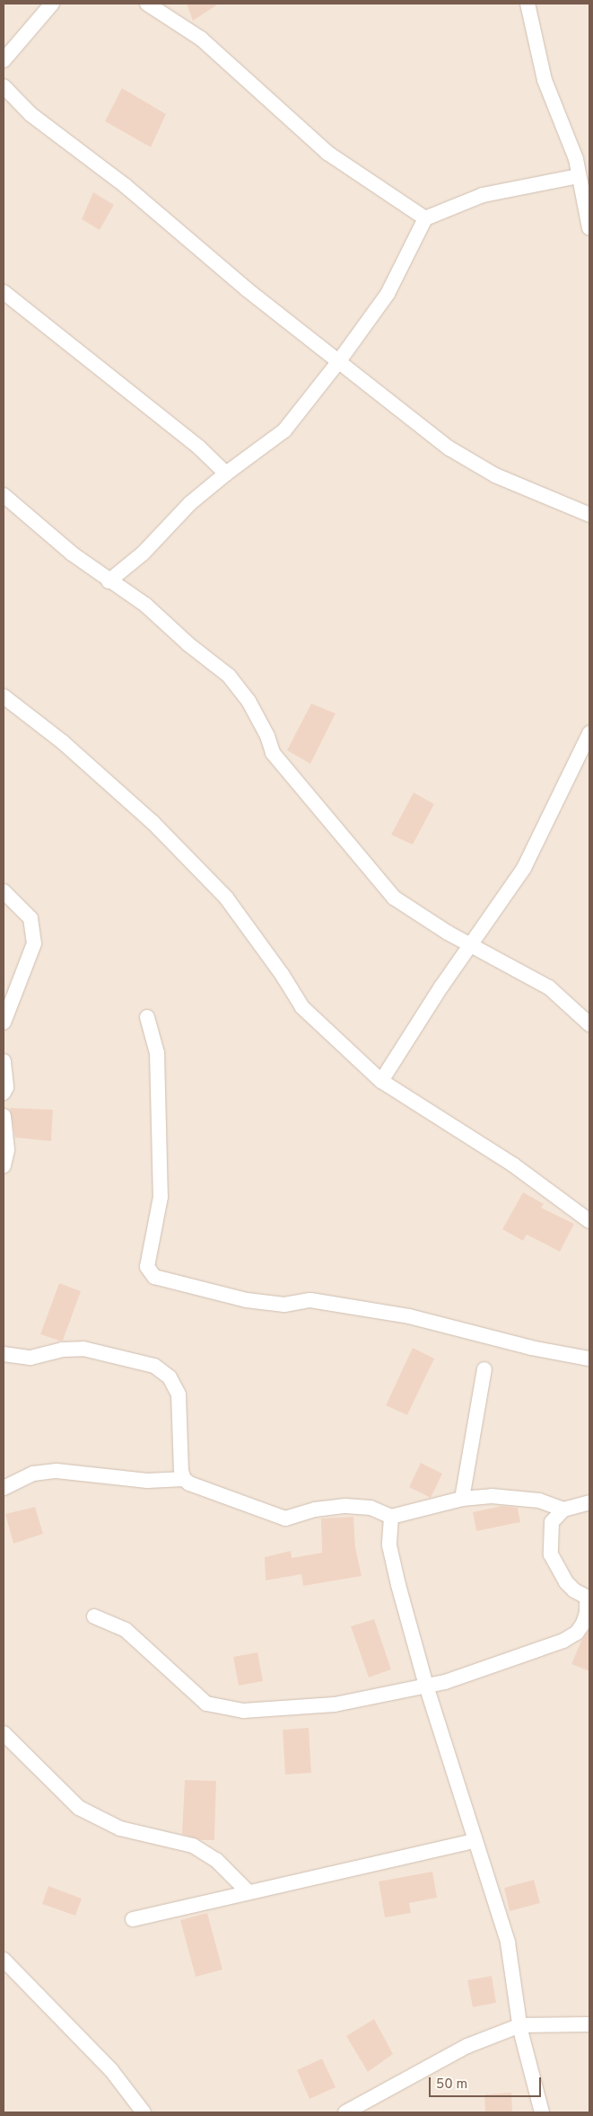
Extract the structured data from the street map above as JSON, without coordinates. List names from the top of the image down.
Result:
{
  "scale_bar": "50 m"
}
